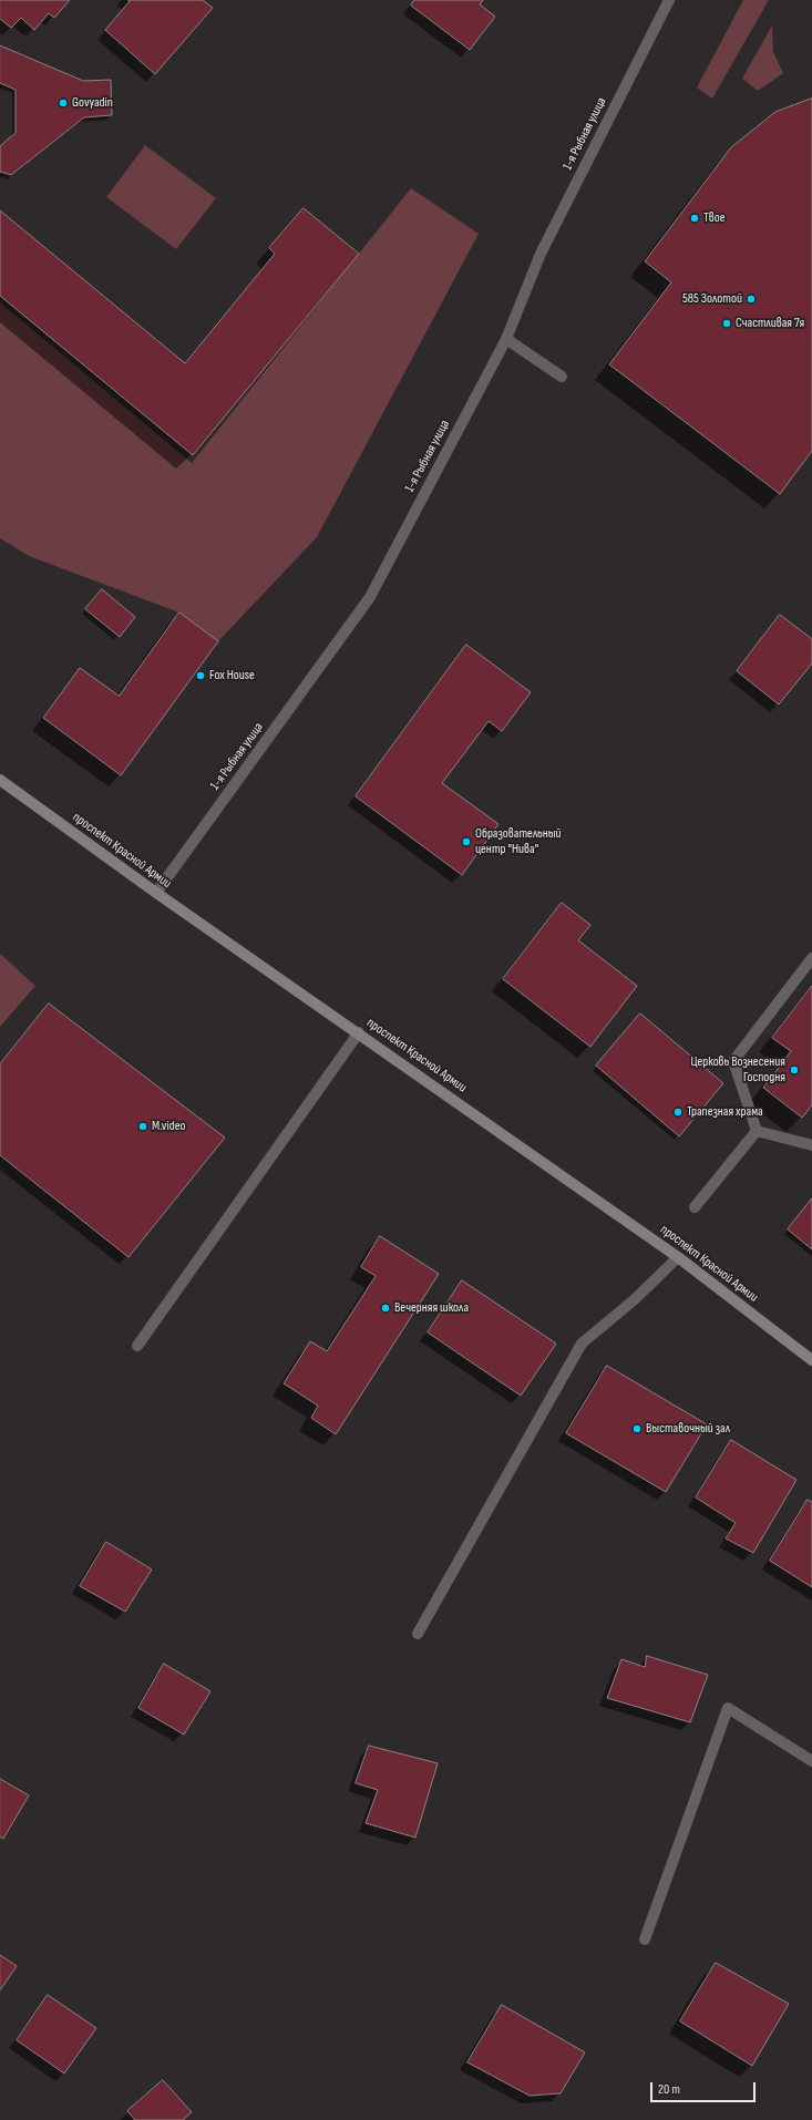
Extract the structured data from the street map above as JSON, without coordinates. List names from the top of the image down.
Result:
{
  "streets": {
    "main road": ["проспект Красной Армии"],
    "street": ["1-я Рыбная улица"]
  },
  "crossings": [
    ["1-я Рыбная улица", "проспект Красной Армии"]
  ],
  "places": [
    "Govyadin",
    "Твое",
    "585 Золотой",
    "Счастливая 7я",
    "Fox House",
    "Образовательный центр \"Нива\"",
    "Церковь Вознесения Господня",
    "Трапезная храма",
    "M.video",
    "Вечерняя школа",
    "Выставочный зал"
  ],
  "scale_bar": "20 m"
}
